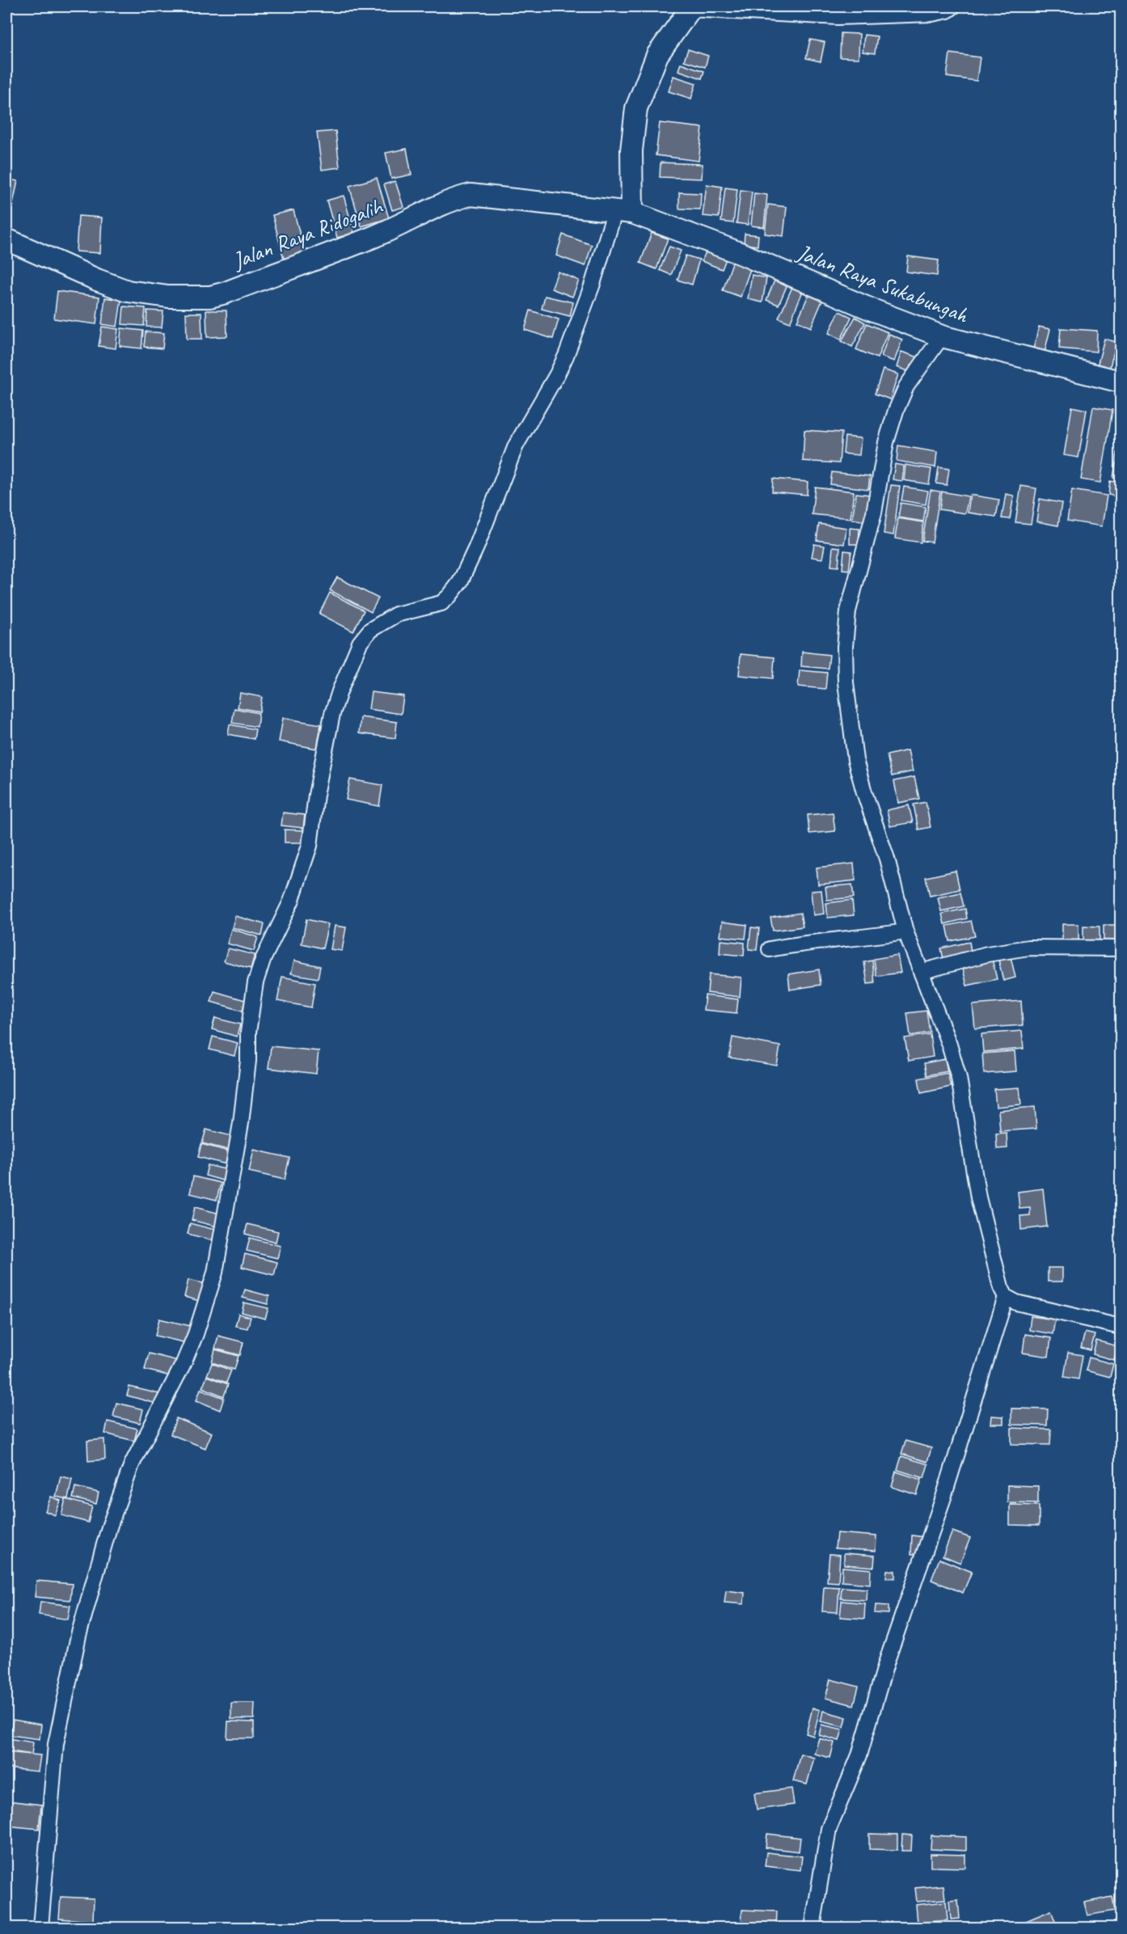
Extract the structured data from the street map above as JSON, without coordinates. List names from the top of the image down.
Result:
{
  "streets": {
    "street": ["Jalan Raya Ridogalih", "Jalan Raya Sukabungah"]
  },
  "crossings": [
    ["Jalan Raya Ridogalih", "Jalan Raya Sukabungah"]
  ]
}
